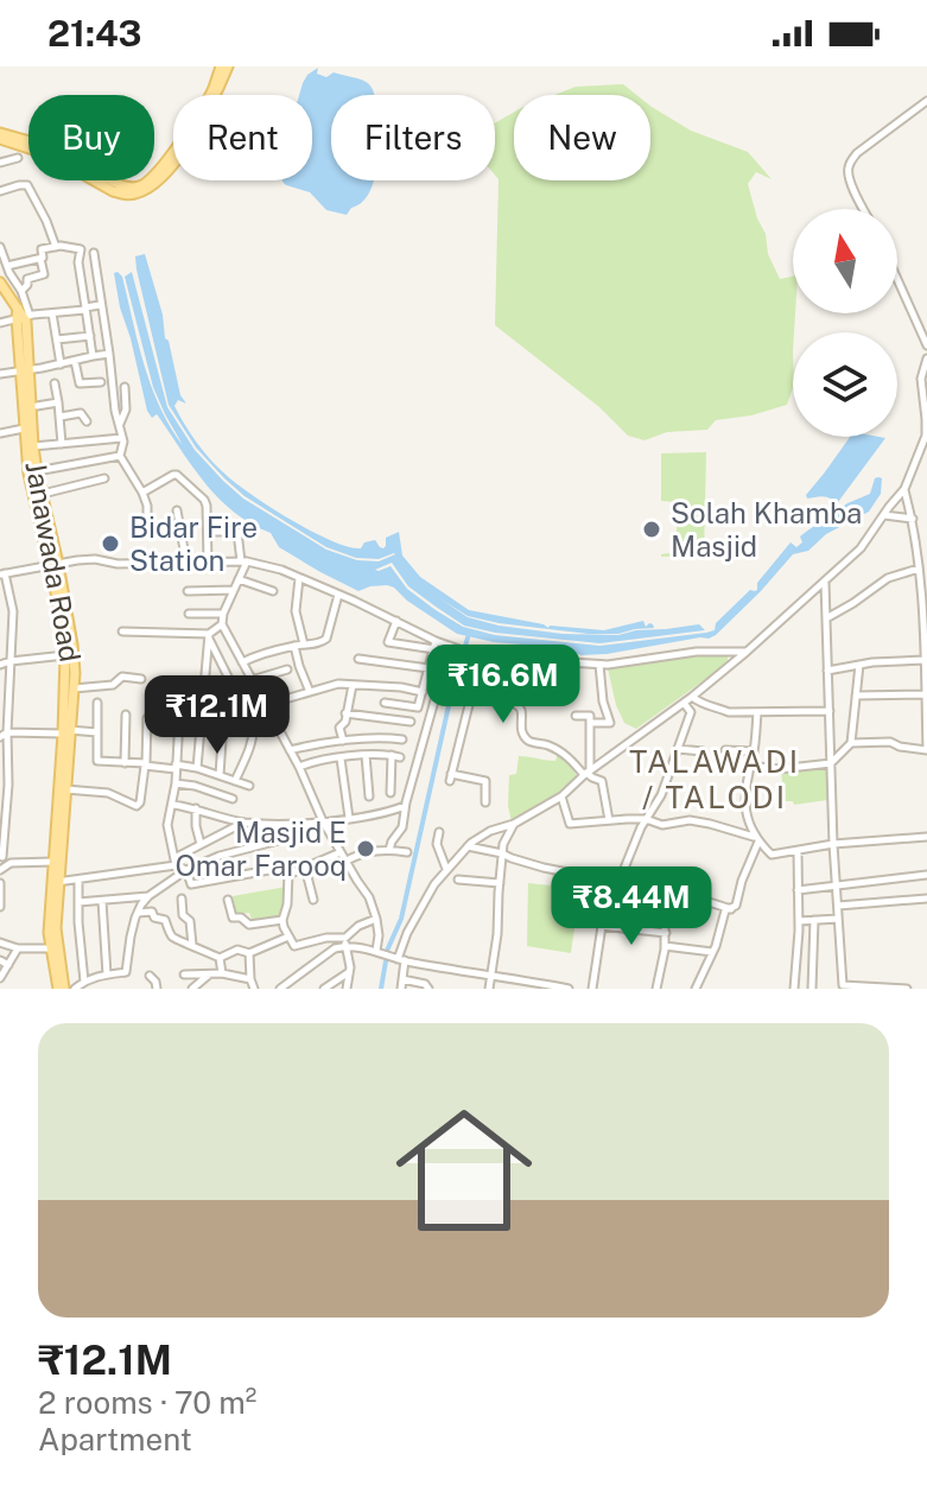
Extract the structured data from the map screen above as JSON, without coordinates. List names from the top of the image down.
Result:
{
  "streets": {
    "main road": ["Janawada Road"]
  },
  "districts": ["TALAWADI / TALODI"],
  "places": ["Solah Khamba Masjid", "Bidar Fire Station", "Masjid E Omar Farooq"],
  "north": "top",
  "page": {
    "status": "21:43",
    "chip": [
      "Buy",
      "Rent",
      "Filters",
      "New"
    ],
    "price": ["₹16.6M", "₹12.1M", "₹8.44M"],
    "list": [
      {
        "name": "₹12.1M",
        "note": "2 rooms · 70 m² · Apartment"
      }
    ]
  }
}
